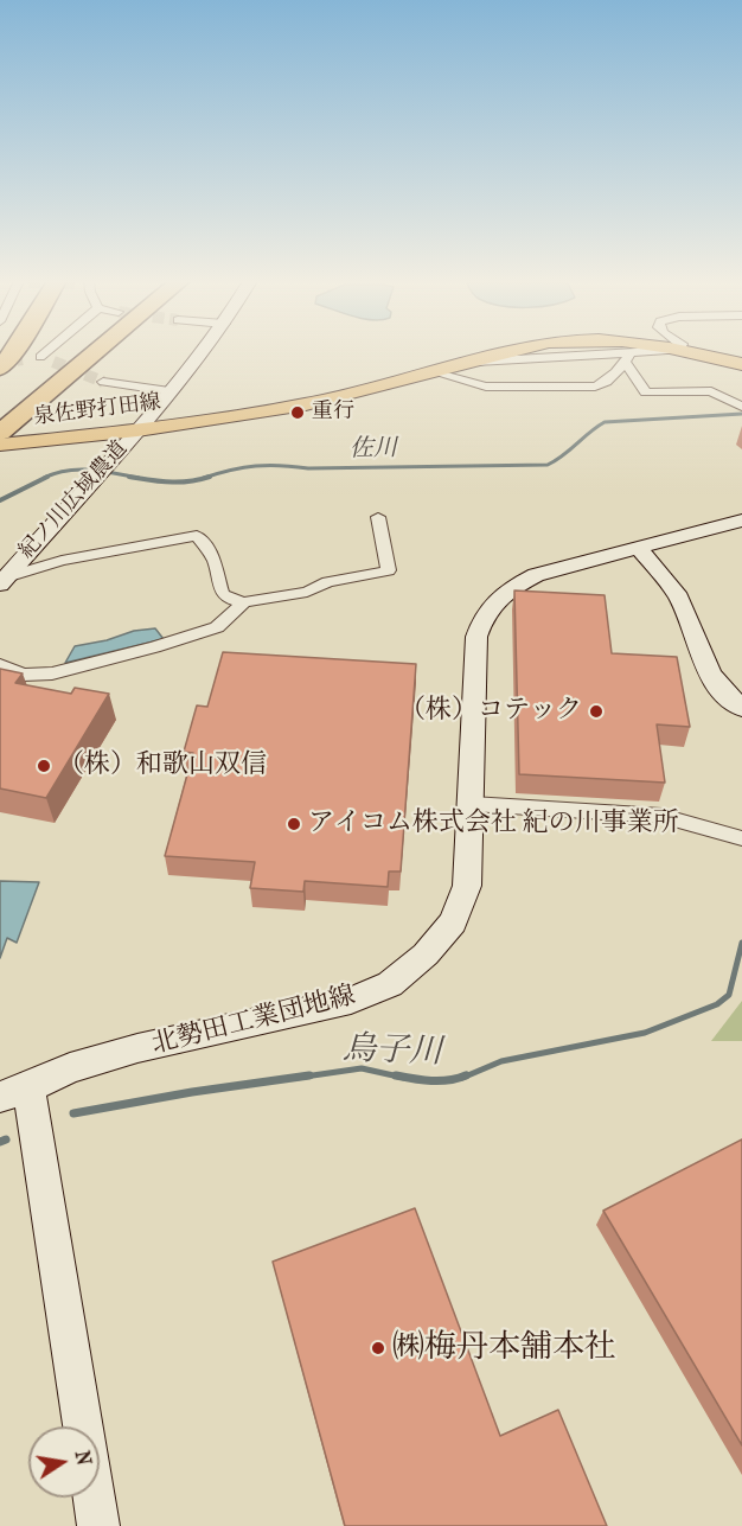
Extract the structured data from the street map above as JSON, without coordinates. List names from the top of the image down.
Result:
{
  "streets": {
    "main road": ["泉佐野打田線"],
    "street": ["紀ノ川広域農道", "北勢田工業団地線"]
  },
  "crossings": [
    ["泉佐野打田線", "紀ノ川広域農道"]
  ],
  "water": ["佐川", "烏子川"],
  "places": [
    "重行",
    "（株）コテック",
    "（株）和歌山双信",
    "アイコム株式会社 紀の川事業所",
    "㈱梅丹本舗本社"
  ],
  "north": "right"
}
